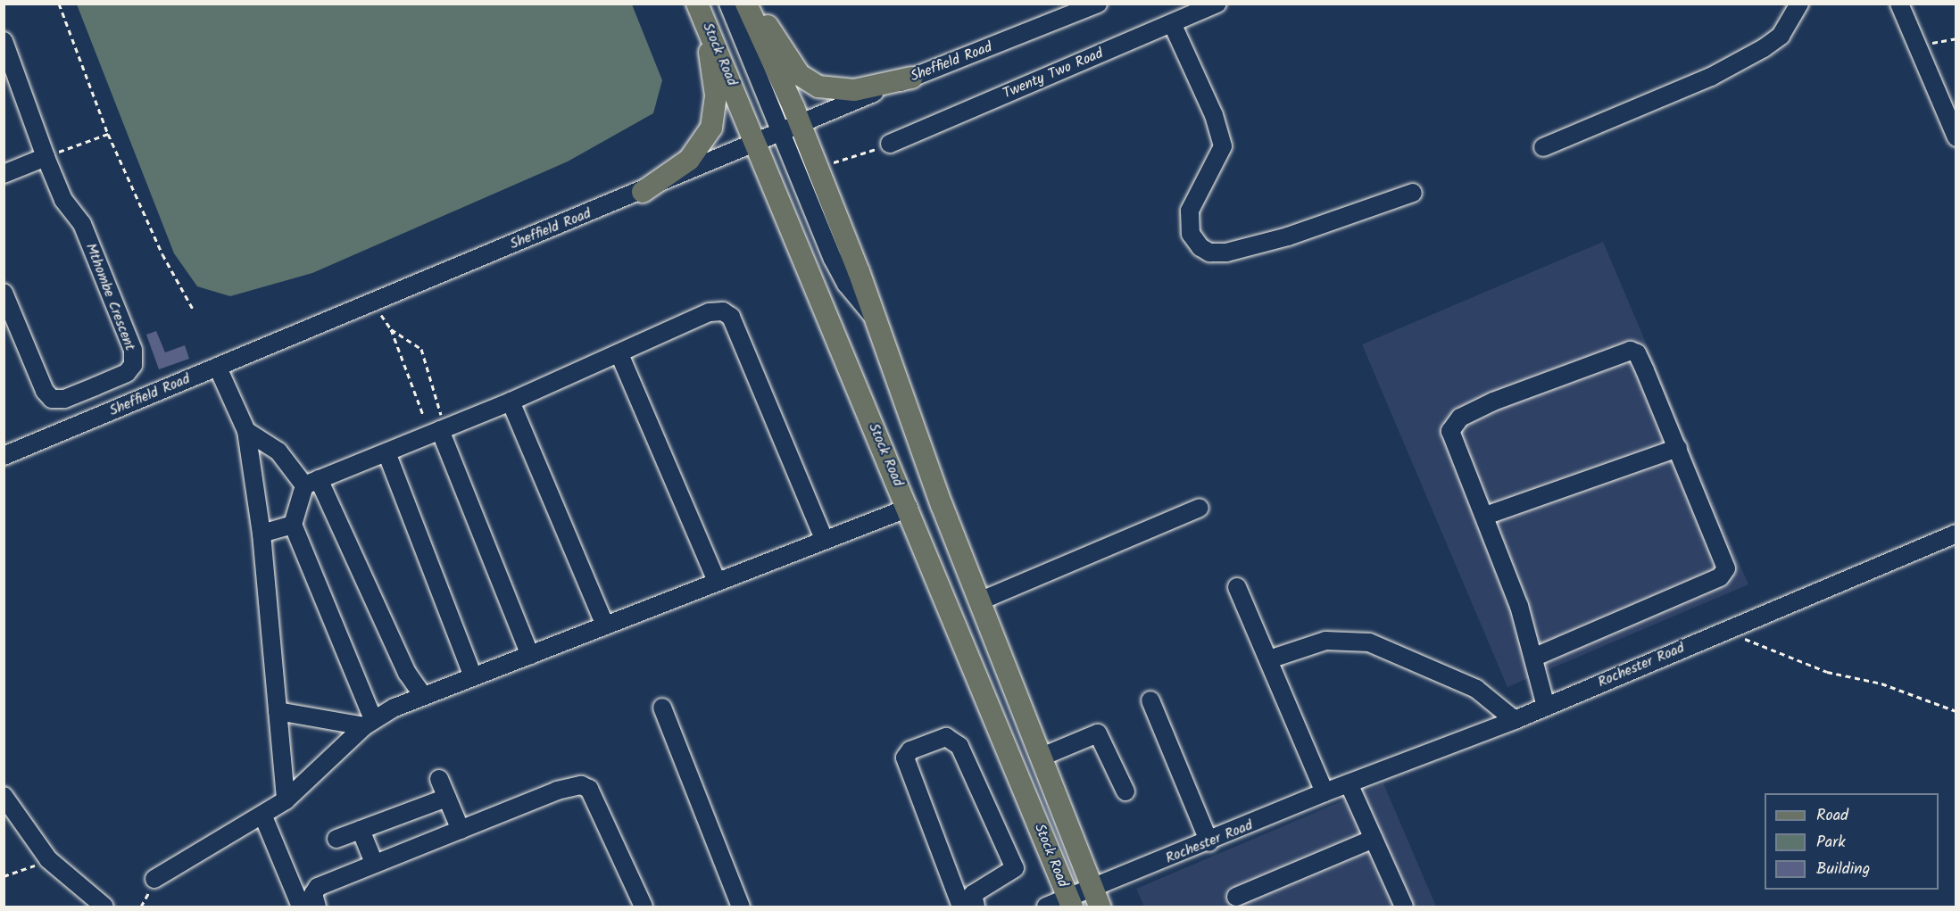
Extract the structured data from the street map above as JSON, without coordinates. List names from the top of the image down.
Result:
{
  "streets": {
    "main road": ["Stock Road"],
    "street": [
      "Sheffield Road",
      "Twenty Two Road",
      "Mthombe Crescent",
      "Rochester Road"
    ]
  },
  "crossings": [
    ["Stock Road", "Sheffield Road"],
    ["Stock Road", "Rochester Road"]
  ],
  "legend": ["Road", "Park", "Building"]
}
